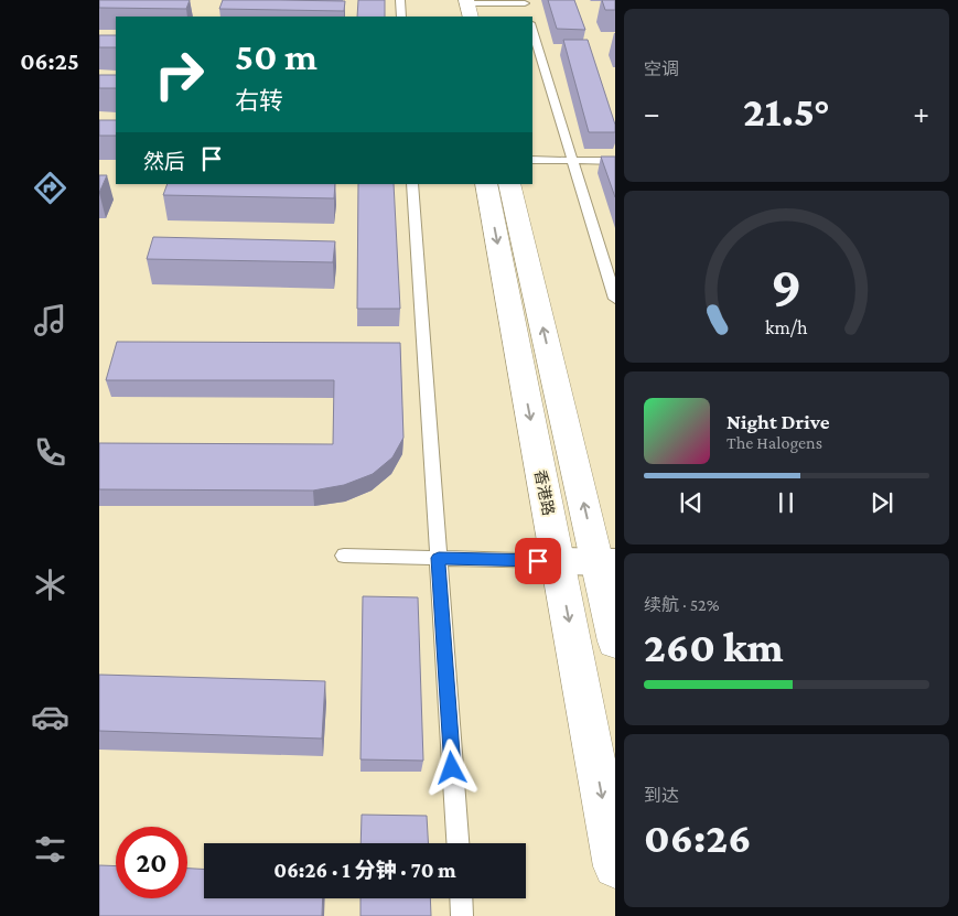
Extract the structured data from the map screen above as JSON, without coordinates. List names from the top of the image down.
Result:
{
  "streets": {
    "main road": ["香港路"]
  },
  "page": {
    "tabs": "06:25",
    "tile": [
      "空调",
      ["续航 · 52%", "260 km"],
      ["到达", "06:26"]
    ],
    "turn": ["50 m", "右转"],
    "heat": ["−", "21.5°", "+"],
    "then": "然后",
    "song": ["Night Drive", "The Halogens"],
    "limit": "20",
    "trip": "06:26 · 1 分钟 · 70 m",
    "gauge": ["9", "km/h"]
  }
}
